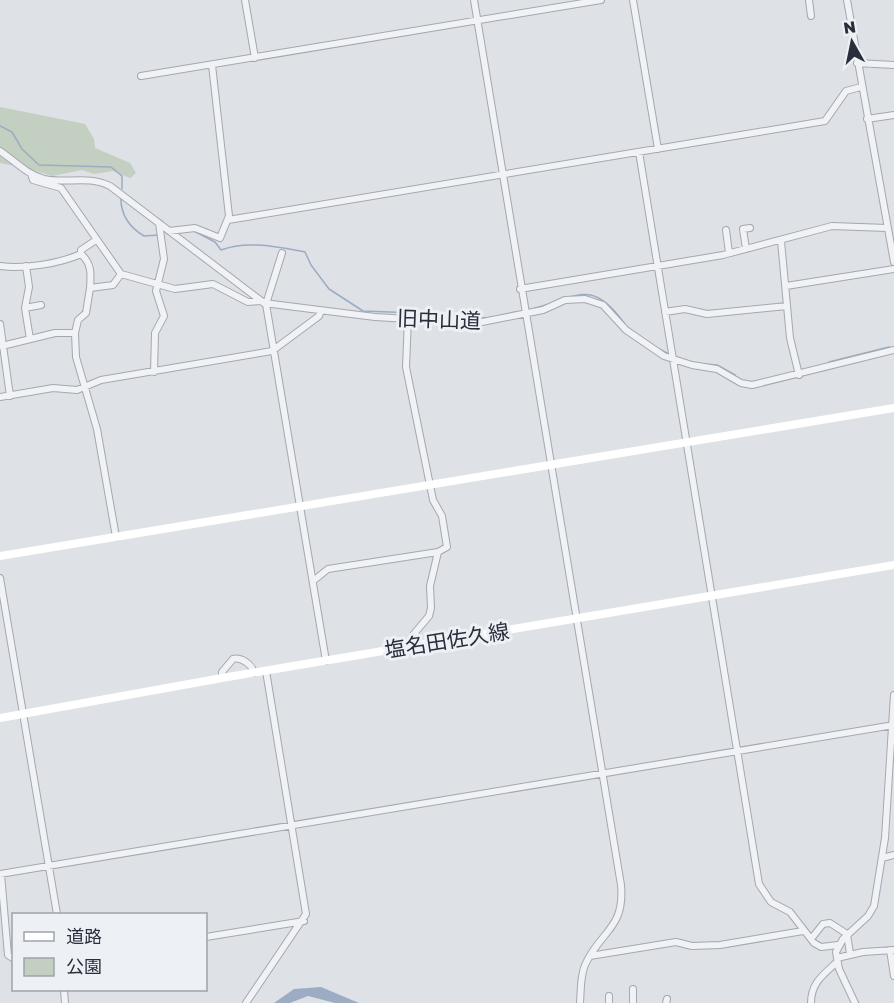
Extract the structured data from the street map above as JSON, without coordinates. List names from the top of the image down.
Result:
{
  "streets": {
    "main road": ["塩名田佐久線"],
    "street": ["旧中山道"]
  },
  "legend": ["道路", "公園"],
  "north": "top"
}
